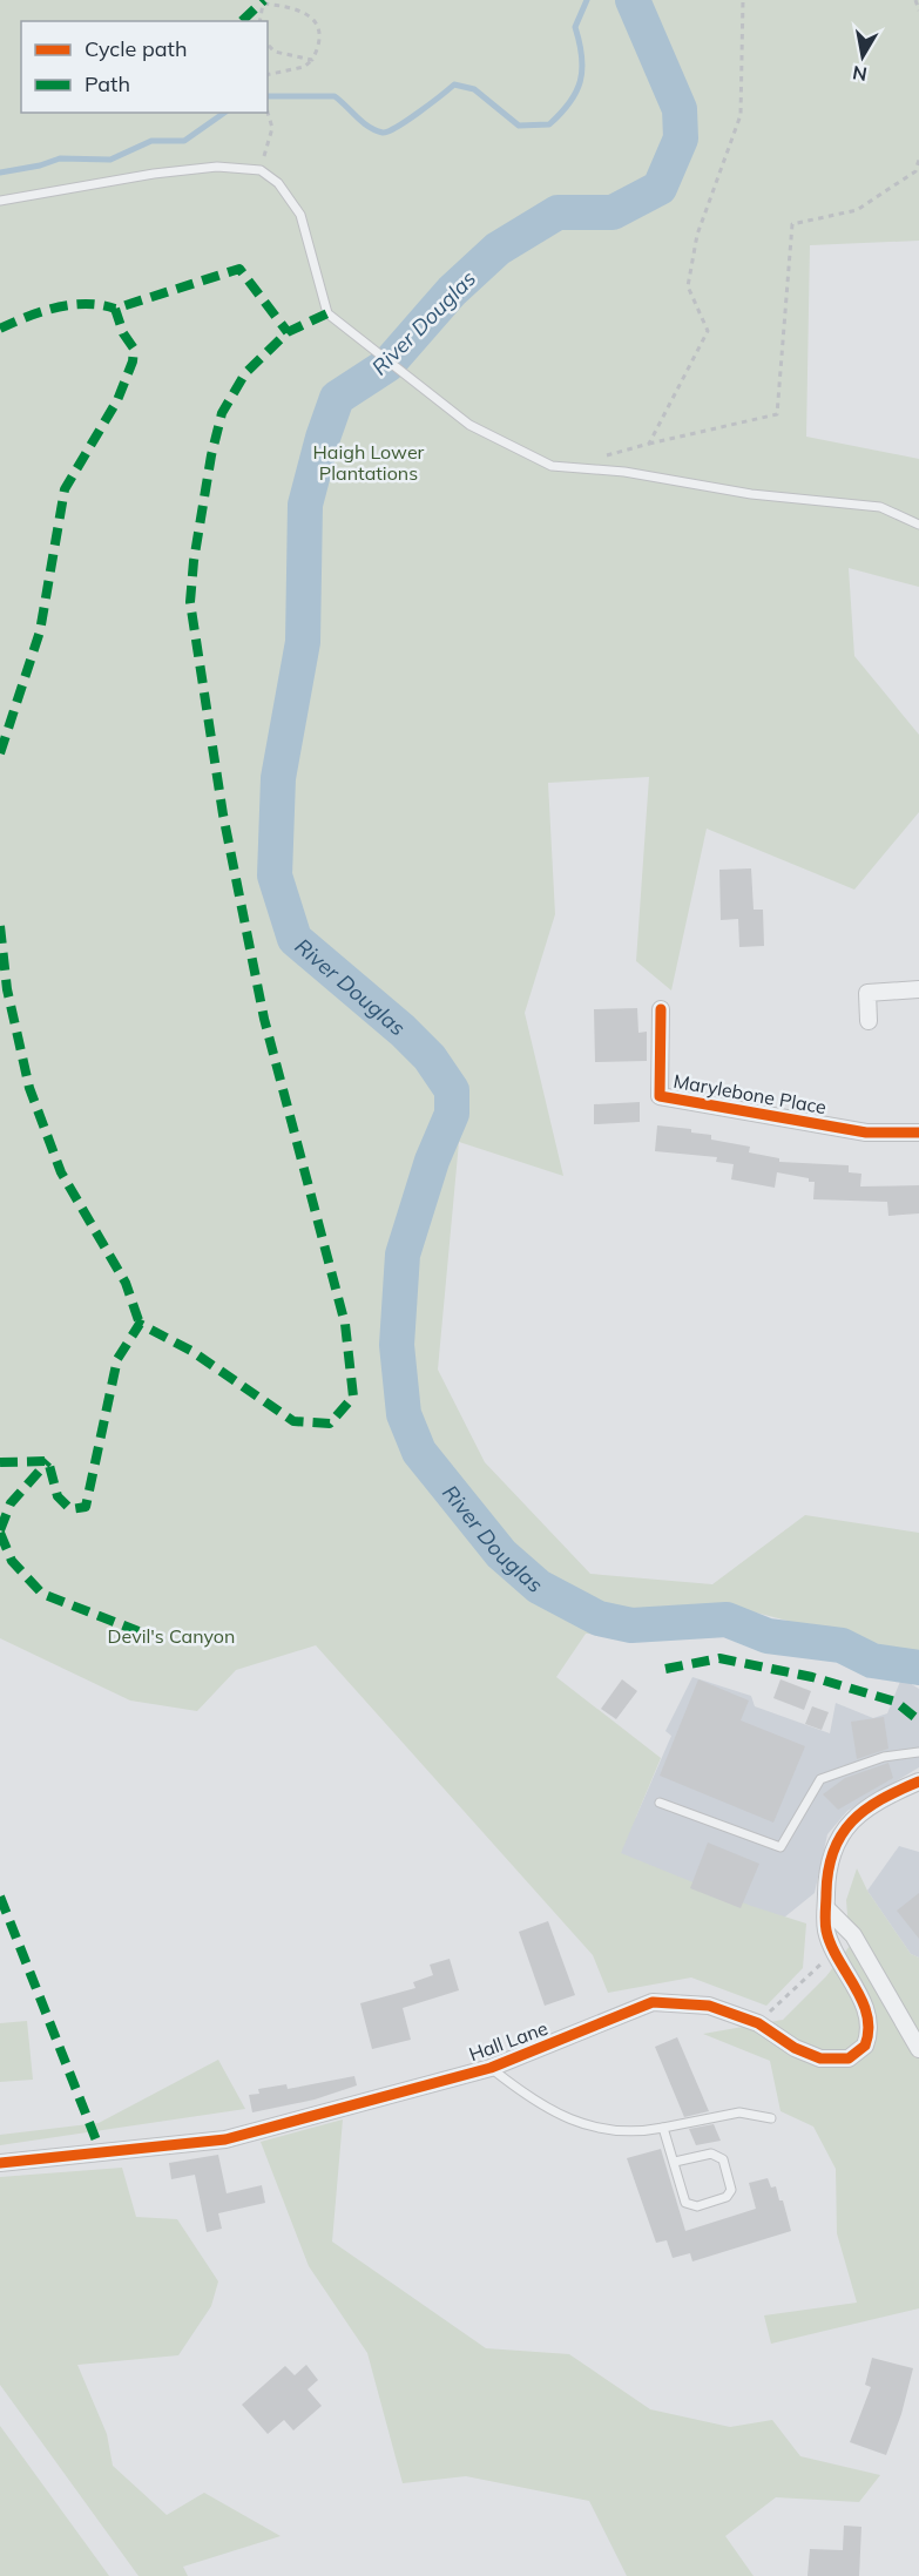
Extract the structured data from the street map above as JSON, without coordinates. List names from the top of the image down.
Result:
{
  "streets": {
    "street": ["Marylebone Place", "Hall Lane"]
  },
  "water": ["River Douglas"],
  "parks": ["Haigh Lower Plantations", "Devil's Canyon"],
  "legend": ["Cycle path", "Path"],
  "north": "bottom"
}
